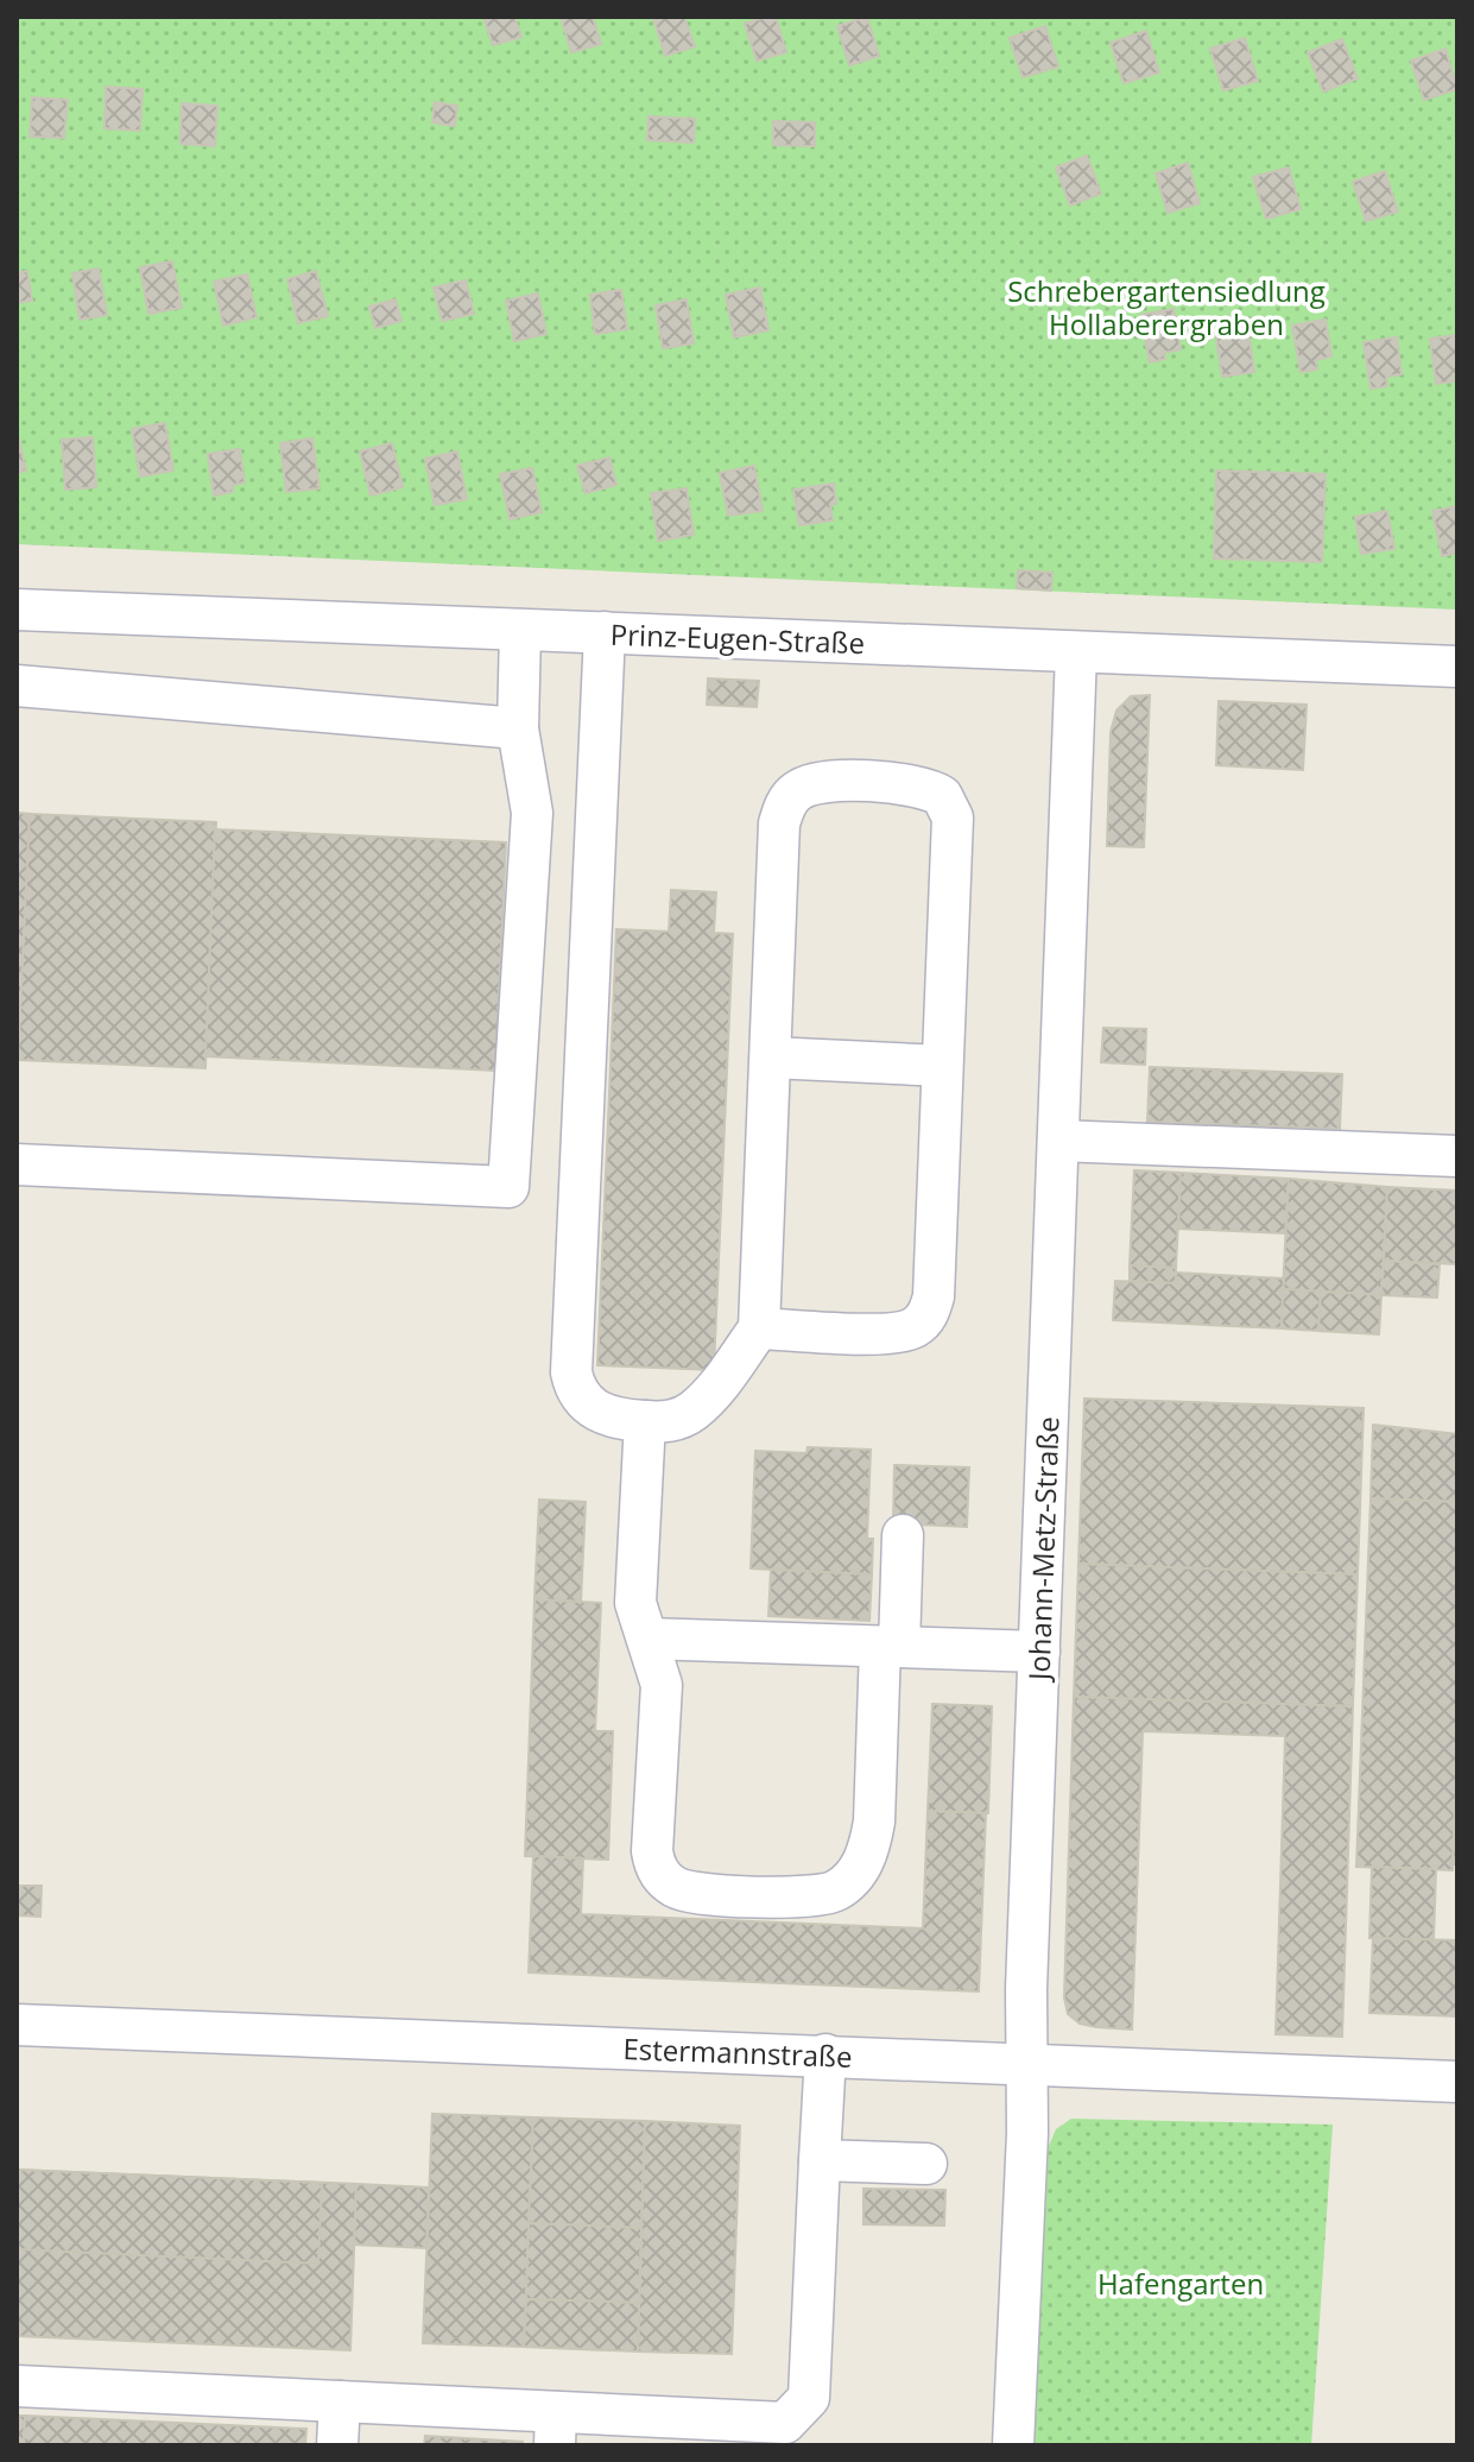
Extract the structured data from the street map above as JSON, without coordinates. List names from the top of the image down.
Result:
{
  "streets": {
    "street": ["Prinz-Eugen-Straße", "Johann-Metz-Straße", "Estermannstraße"]
  },
  "crossings": [
    ["Prinz-Eugen-Straße", "Johann-Metz-Straße"],
    ["Johann-Metz-Straße", "Estermannstraße"]
  ],
  "parks": ["Schrebergartensiedlung Hollaberergraben", "Hafengarten"]
}
